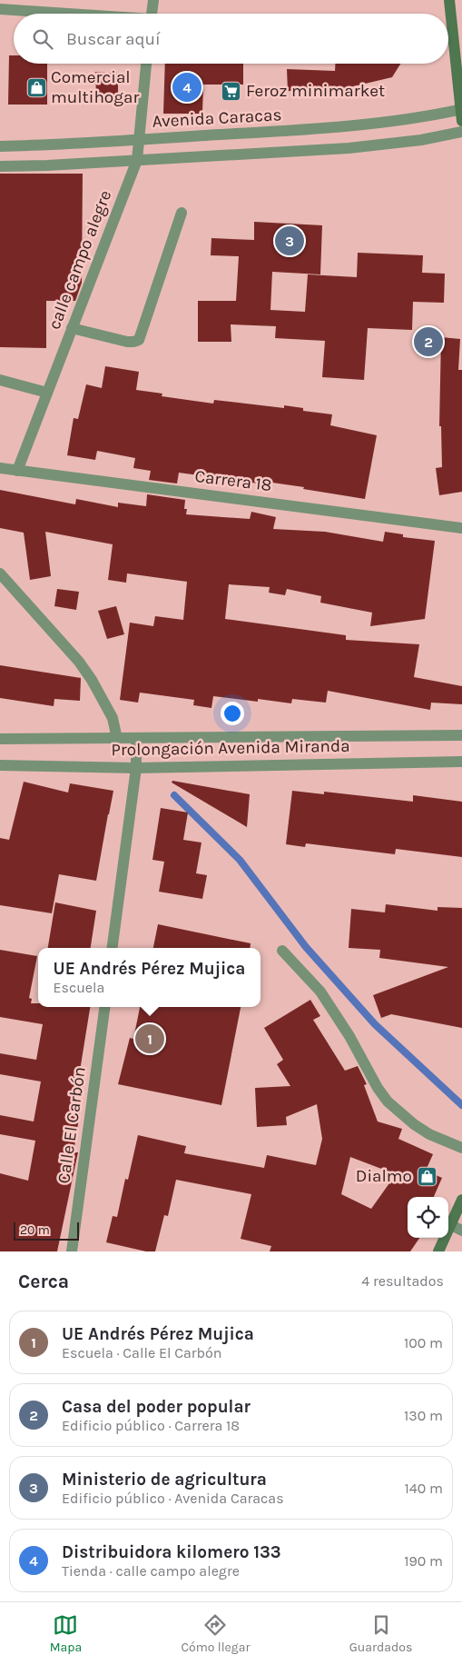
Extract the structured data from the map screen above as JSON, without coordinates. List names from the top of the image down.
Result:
{
  "streets": {
    "street": [
      "Avenida Caracas",
      "calle campo alegre",
      "Carrera 18",
      "Prolongación Avenida Miranda",
      "Calle El Carbón"
    ]
  },
  "crossings": [
    ["Avenida Caracas", "calle campo alegre"],
    ["calle campo alegre", "Carrera 18"]
  ],
  "places": {
    "shop": ["Comercial multihogar", "Dialmo"],
    "supermarket": ["Feroz minimarket"]
  },
  "scale_bar": "20 m",
  "page": {
    "search": "Buscar aquí",
    "pins": [
      "4",
      "3",
      "2",
      "1"
    ],
    "popup": ["UE Andrés Pérez Mujica", "Escuela"],
    "scale": "20 m",
    "heading": ["Cerca", "4 resultados"],
    "list": [
      {
        "mark": "1",
        "name": "UE Andrés Pérez Mujica",
        "note": "Escuela · Calle El Carbón",
        "value": "100 m"
      },
      {
        "mark": "2",
        "name": "Casa del poder popular",
        "note": "Edificio público · Carrera 18",
        "value": "130 m"
      },
      {
        "mark": "3",
        "name": "Ministerio de agricultura",
        "note": "Edificio público · Avenida Caracas",
        "value": "140 m"
      },
      {
        "mark": "4",
        "name": "Distribuidora kilomero 133",
        "note": "Tienda · calle campo alegre",
        "value": "190 m"
      }
    ],
    "nav": ["Mapa", "Cómo llegar", "Guardados"]
  }
}
